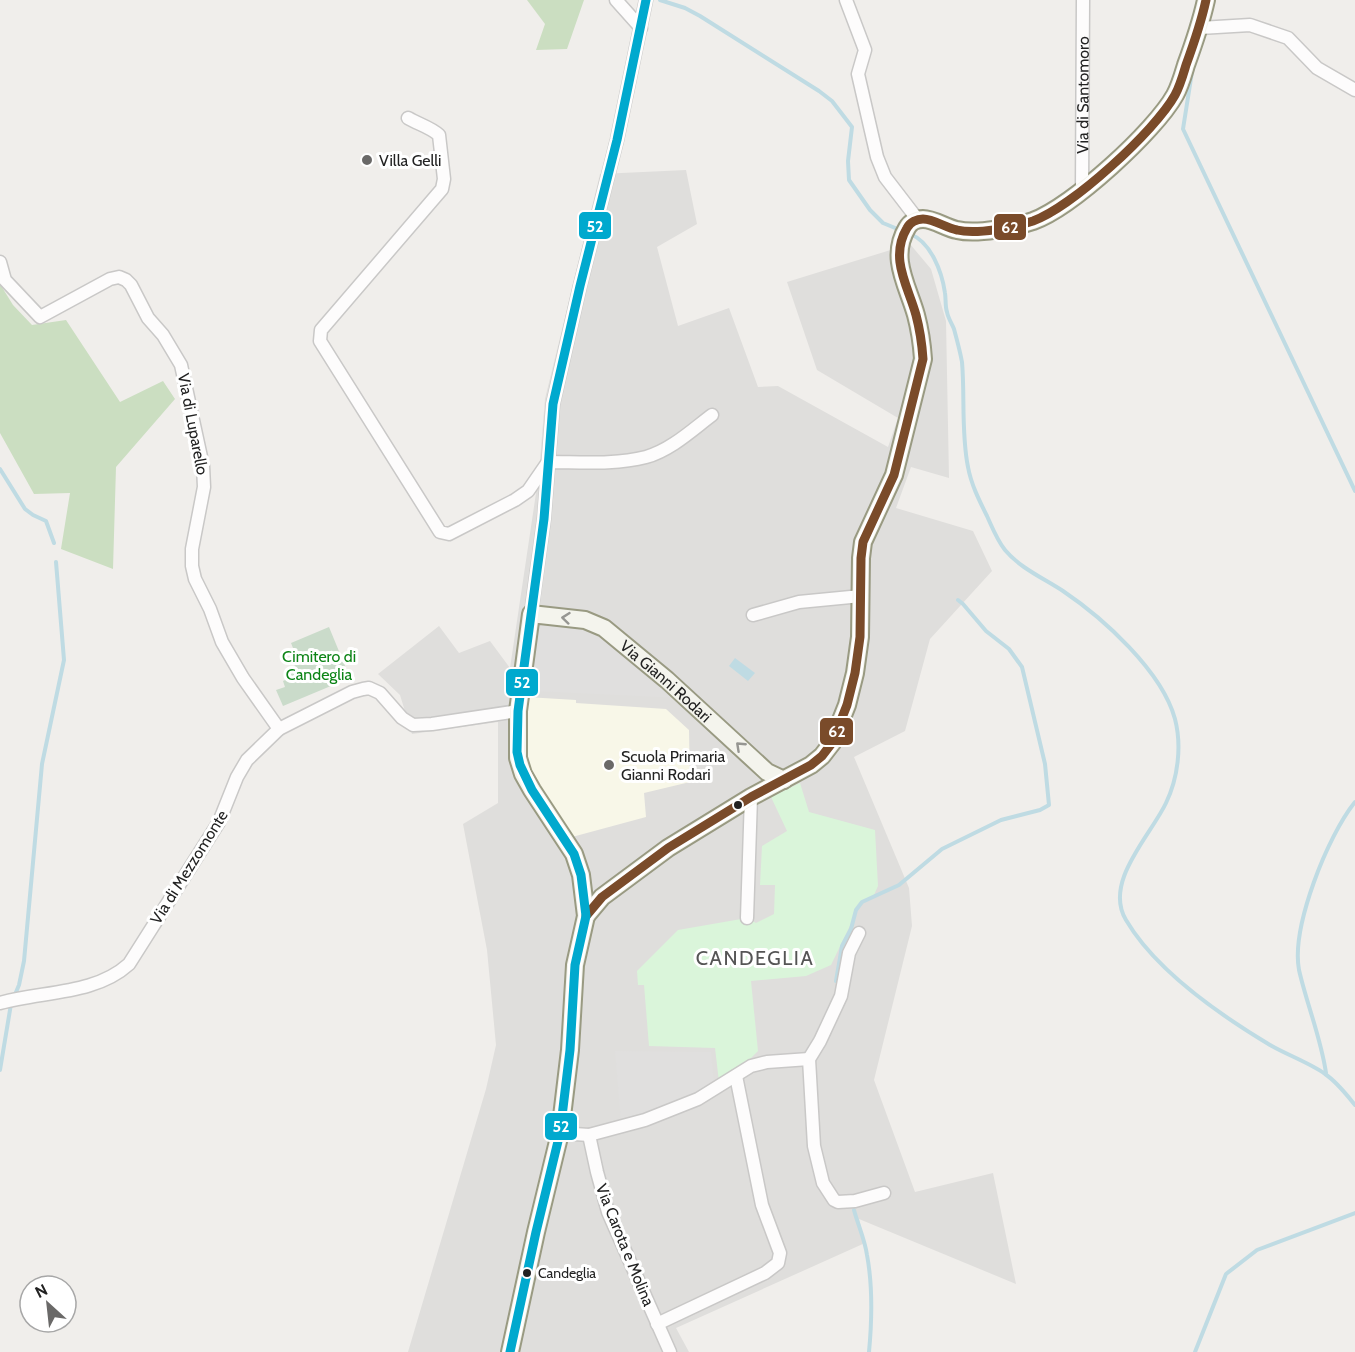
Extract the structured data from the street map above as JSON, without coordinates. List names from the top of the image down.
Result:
{
  "streets": {
    "main road": ["Via di Santomoro", "Via Gianni Rodari"],
    "street": ["Via di Luparello", "Via di Mezzomonte", "Via Carota e Molina"]
  },
  "crossings": [
    ["Via di Luparello", "Via di Mezzomonte"]
  ],
  "one_way": ["Via Gianni Rodari"],
  "districts": ["CANDEGLIA"],
  "parks": ["Cimitero di Candeglia"],
  "places": ["Villa Gelli", "Scuola Primaria Gianni Rodari", "Candeglia"],
  "lines": ["transit line 62", "transit line 52"],
  "north": "top left"
}
